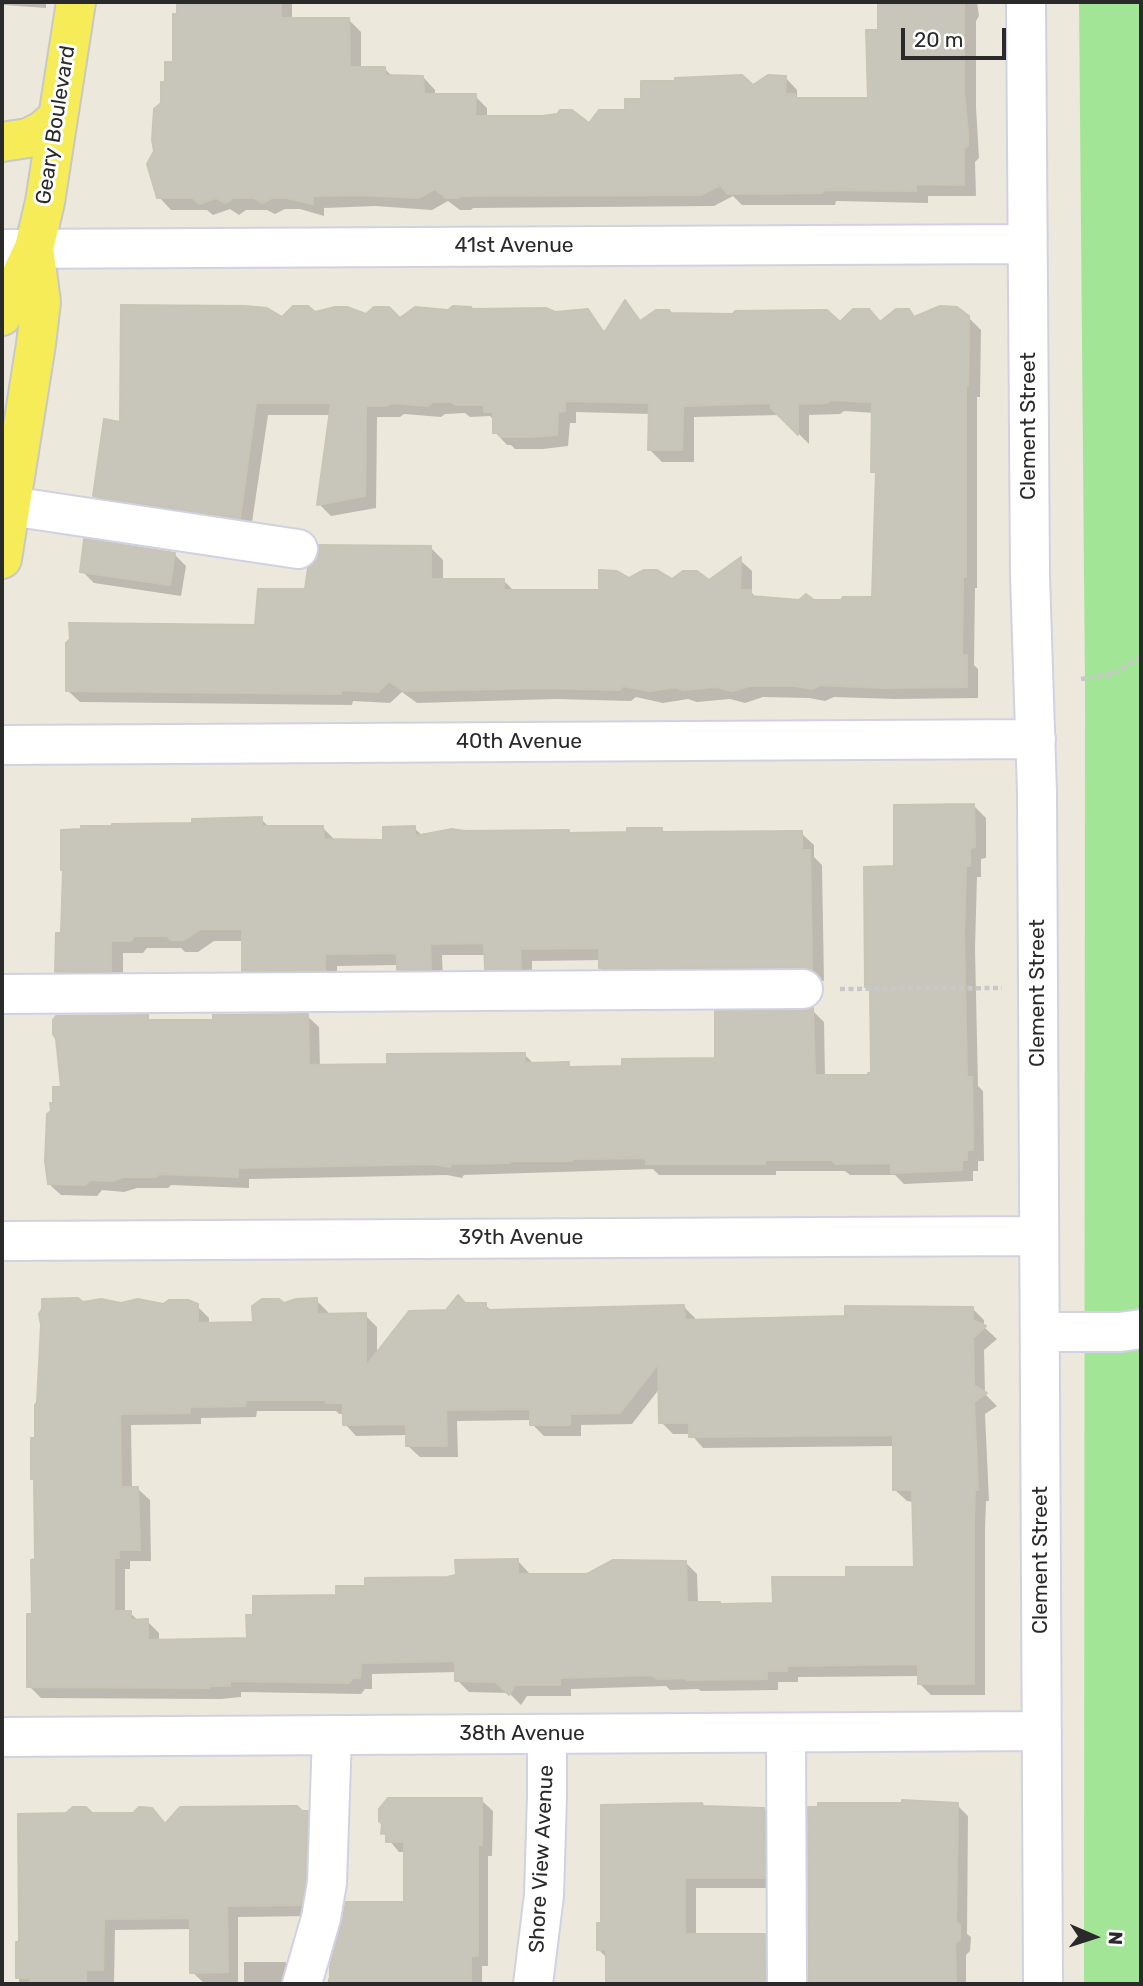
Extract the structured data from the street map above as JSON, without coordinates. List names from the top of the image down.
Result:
{
  "streets": {
    "main road": ["Geary Boulevard"],
    "street": [
      "41st Avenue",
      "Clement Street",
      "40th Avenue",
      "39th Avenue",
      "38th Avenue",
      "Shore View Avenue"
    ]
  },
  "crossings": [
    ["Geary Boulevard", "41st Avenue"],
    ["41st Avenue", "Clement Street"],
    ["Clement Street", "40th Avenue"],
    ["Clement Street", "39th Avenue"],
    ["Clement Street", "38th Avenue"],
    ["38th Avenue", "Shore View Avenue"]
  ],
  "scale_bar": "20 m",
  "north": "right"
}
